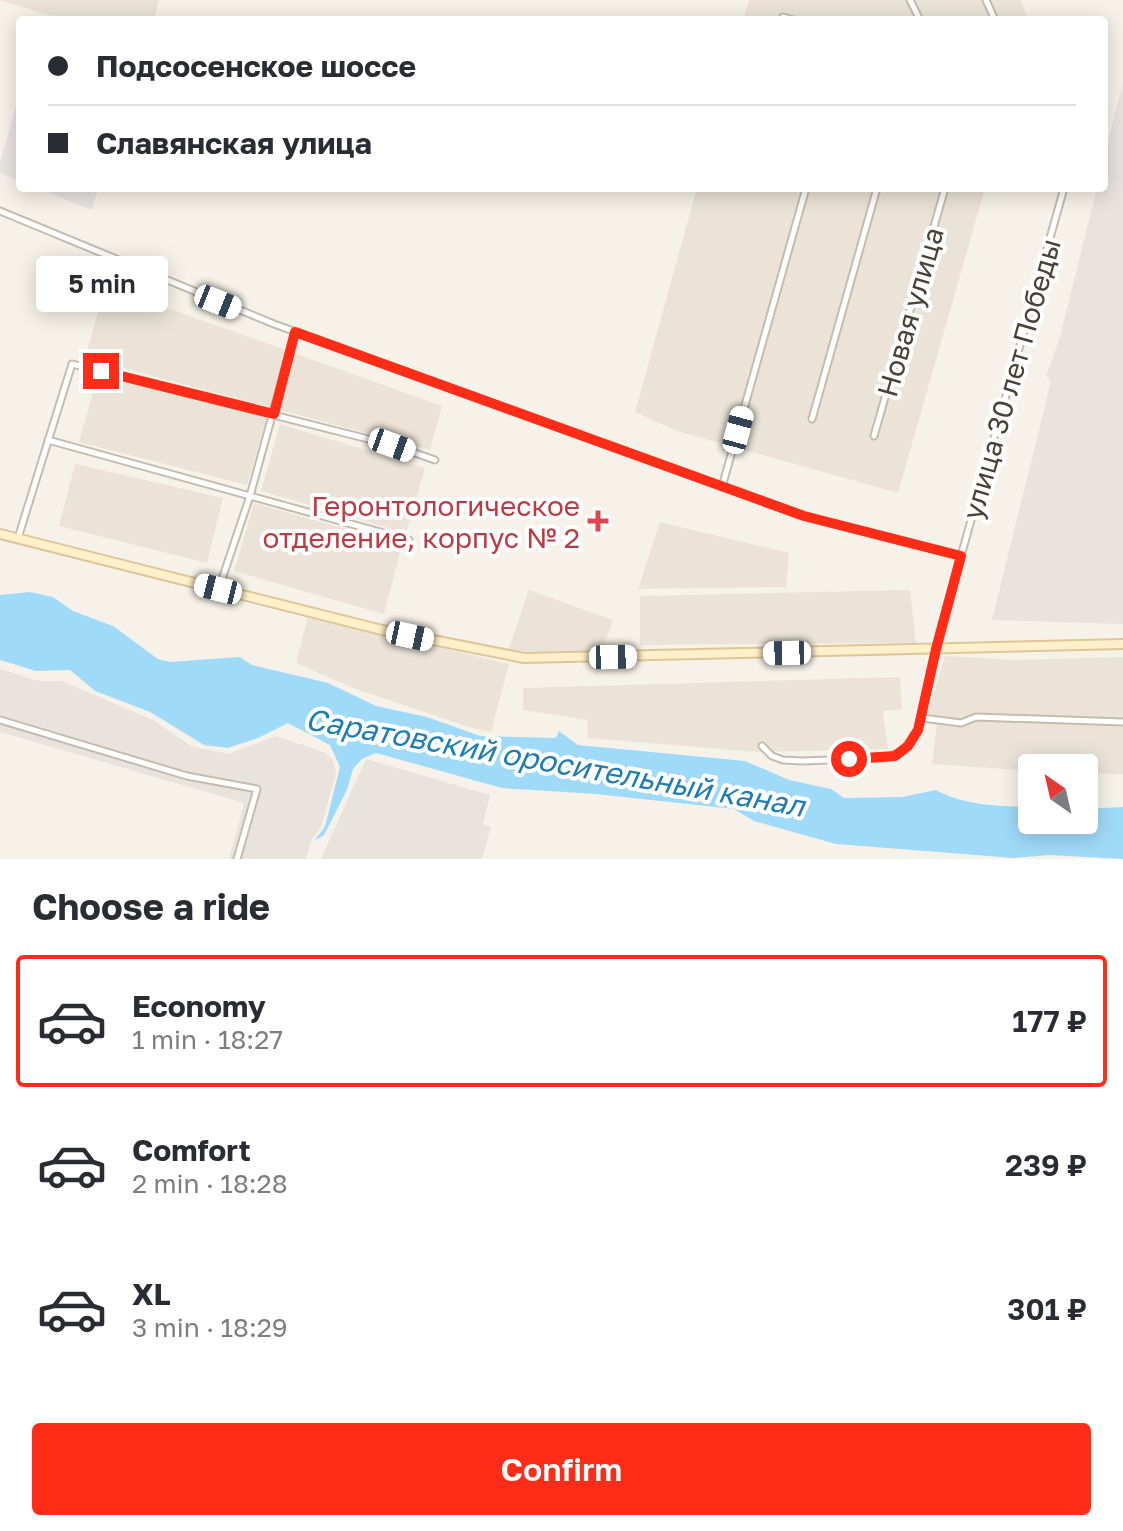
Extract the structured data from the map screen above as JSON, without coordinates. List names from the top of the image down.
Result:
{
  "streets": {
    "street": ["Новая улица", "улица 30 лет Победы"]
  },
  "water": ["Саратовский оросительный канал"],
  "places": {
    "health": ["Геронтологическое отделение, корпус № 2"]
  },
  "north": "top left",
  "page": {
    "banner": ["Подсосенское шоссе", "Славянская улица"],
    "bubble": "5 min",
    "heading": "Choose a ride",
    "list": [
      {
        "name": "Economy",
        "note": "1 min · 18:27",
        "value": "177 ₽"
      },
      {
        "name": "Comfort",
        "note": "2 min · 18:28",
        "value": "239 ₽"
      },
      {
        "name": "XL",
        "note": "3 min · 18:29",
        "value": "301 ₽"
      }
    ],
    "buttons": "Confirm"
  }
}
